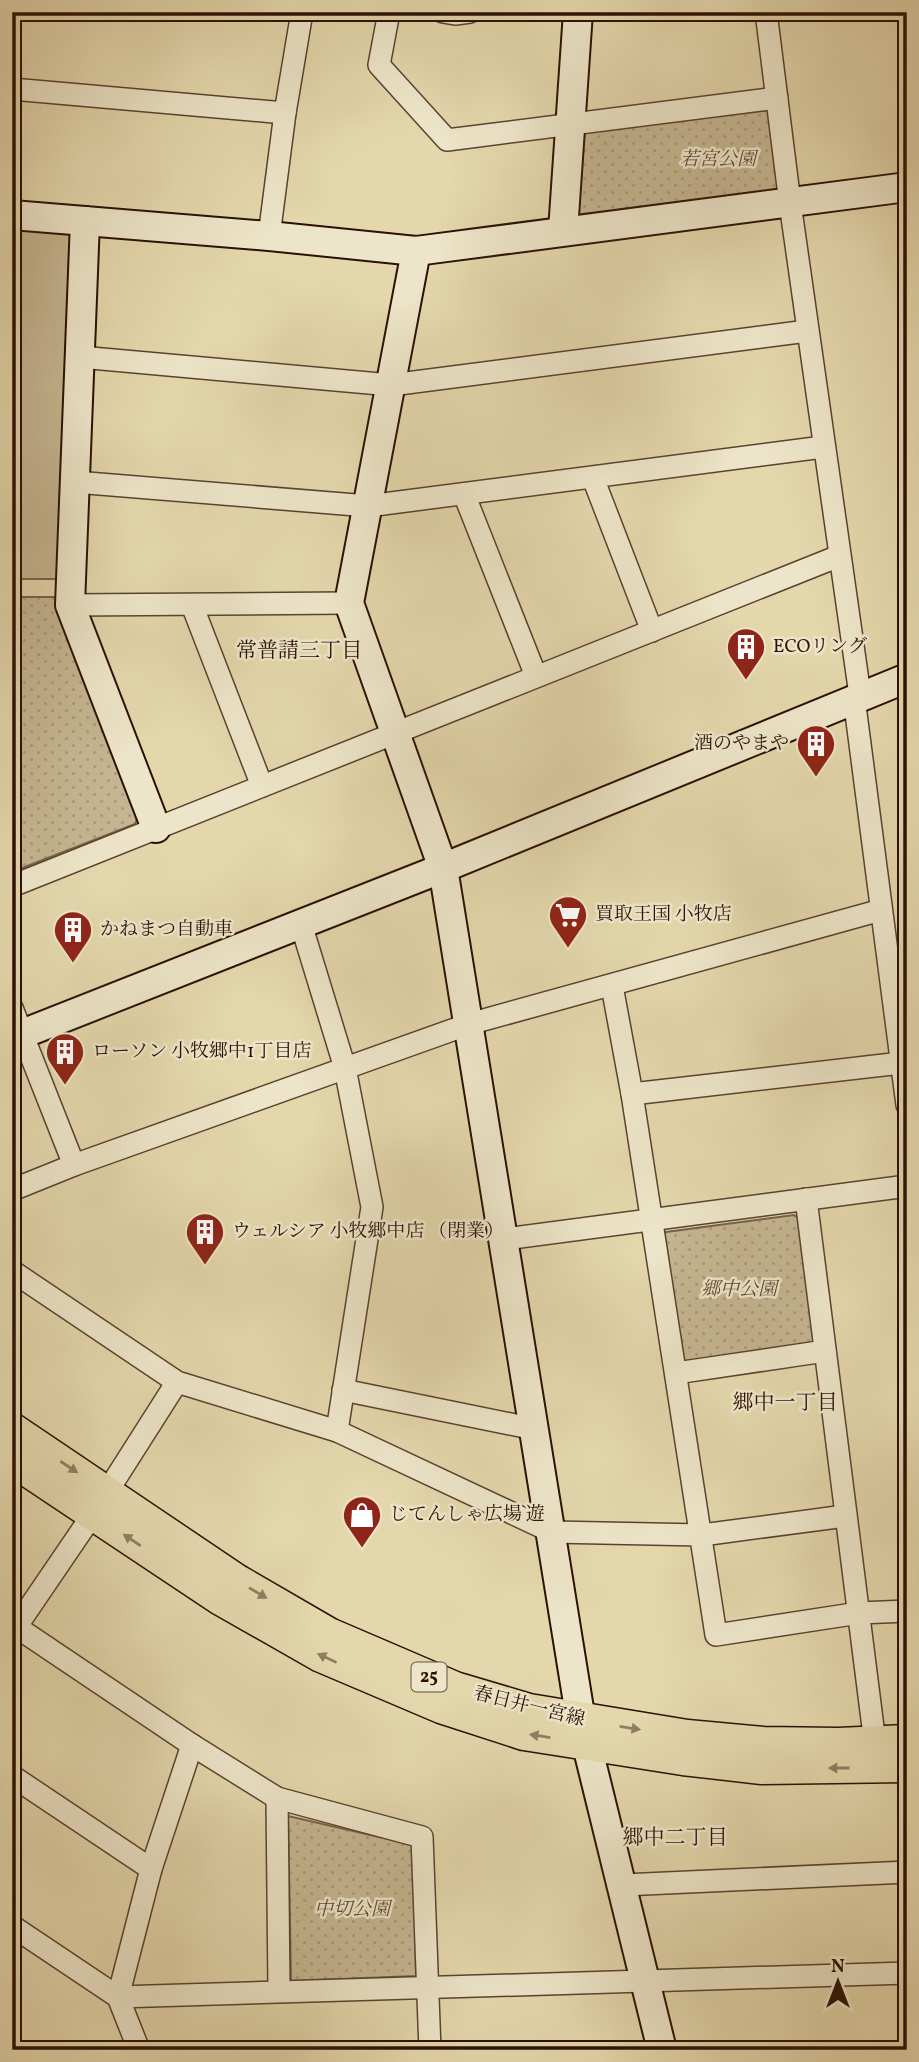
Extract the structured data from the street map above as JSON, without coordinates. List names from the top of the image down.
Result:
{
  "streets": {
    "main road": ["25", "春日井一宮線"]
  },
  "districts": ["常普請三丁目", "郷中一丁目", "郷中二丁目"],
  "parks": ["若宮公園", "郷中公園", "中切公園"],
  "places": {
    "building": [
      "ECOリング",
      "酒のやまや",
      "かねまつ自動車",
      "ローソン 小牧郷中1丁目店",
      "ウェルシア 小牧郷中店 （閉業）"
    ],
    "supermarket": ["買取王国 小牧店"],
    "shop": ["じてんしゃ広場 遊"]
  },
  "north": "top"
}
